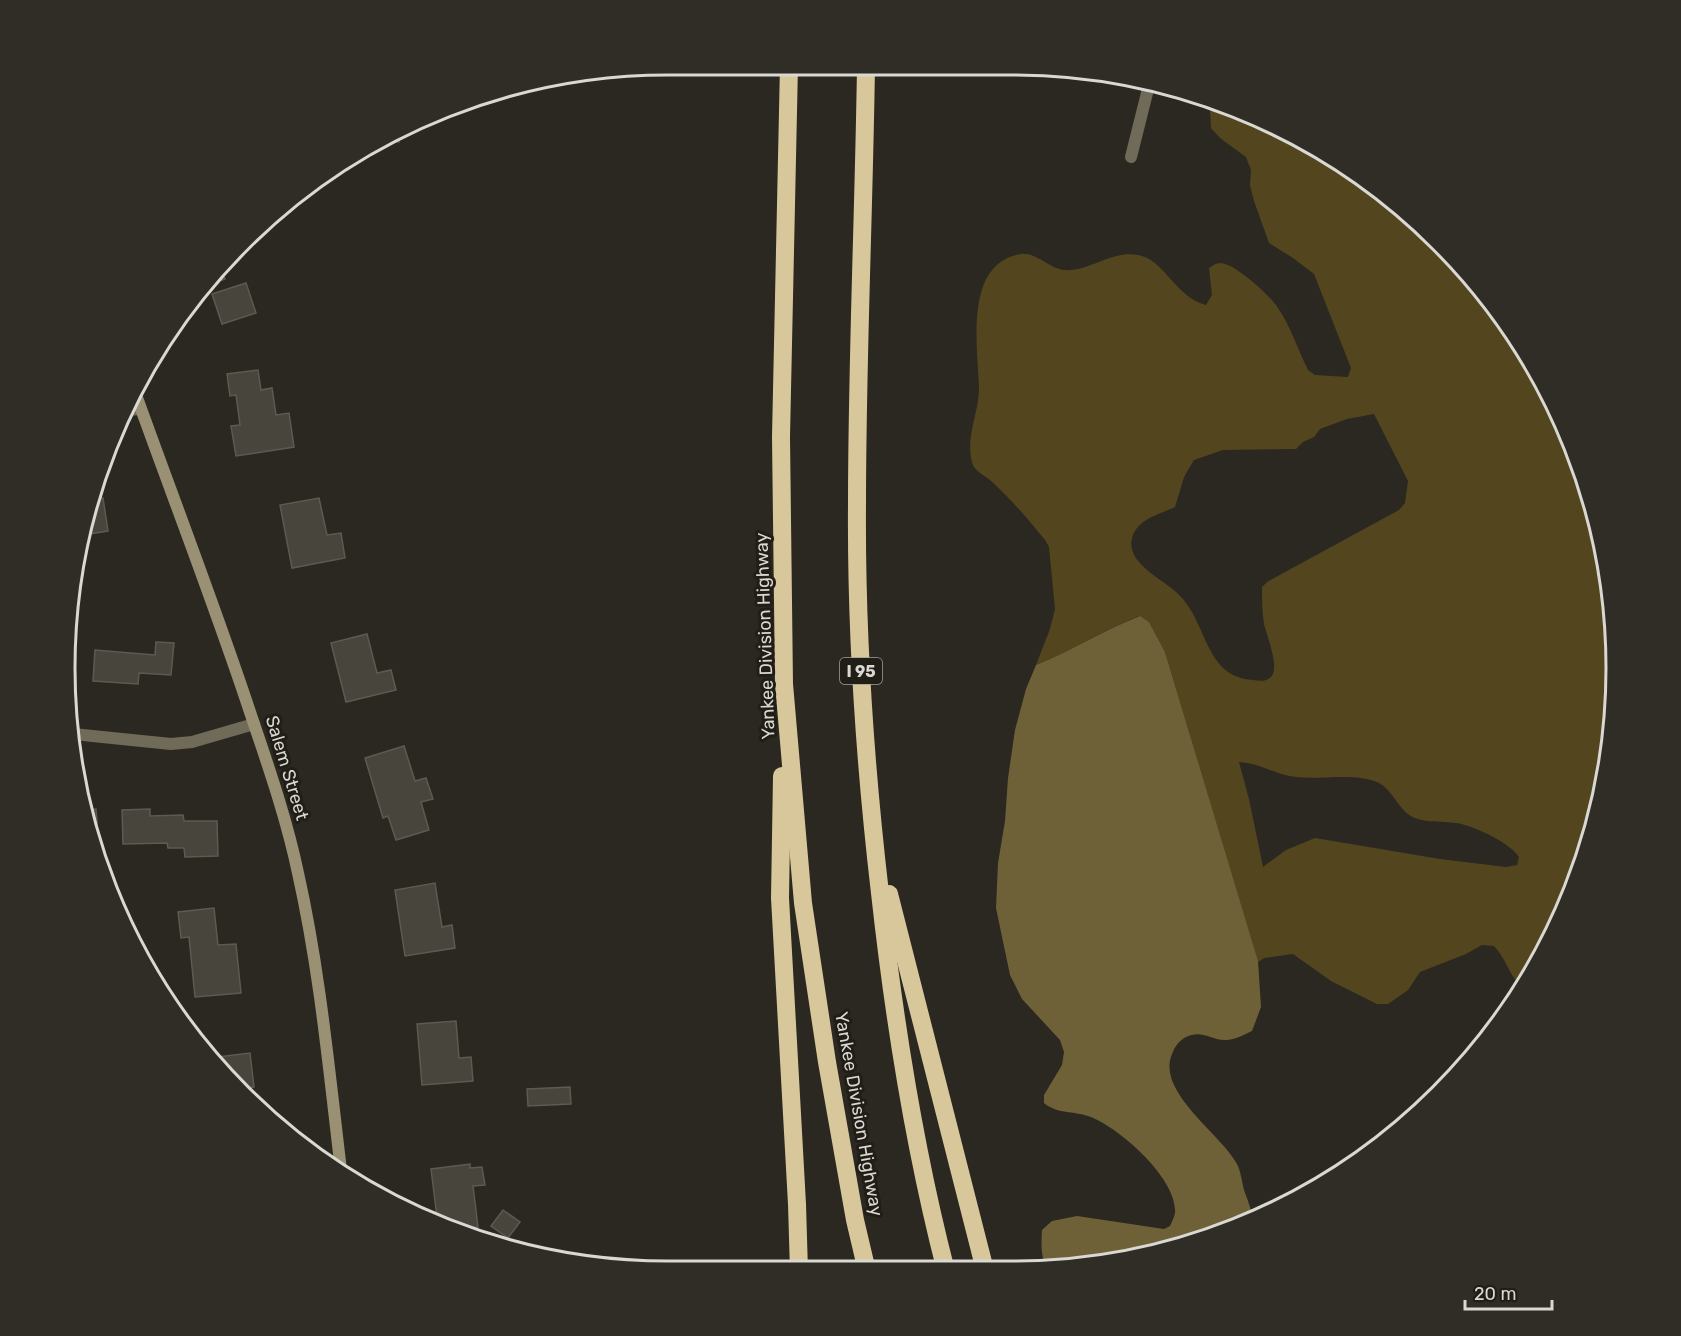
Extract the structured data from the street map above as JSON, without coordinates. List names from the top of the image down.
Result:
{
  "streets": {
    "highway": ["Yankee Division Highway", "I 95"],
    "main road": ["Salem Street"]
  },
  "scale_bar": "20 m"
}
